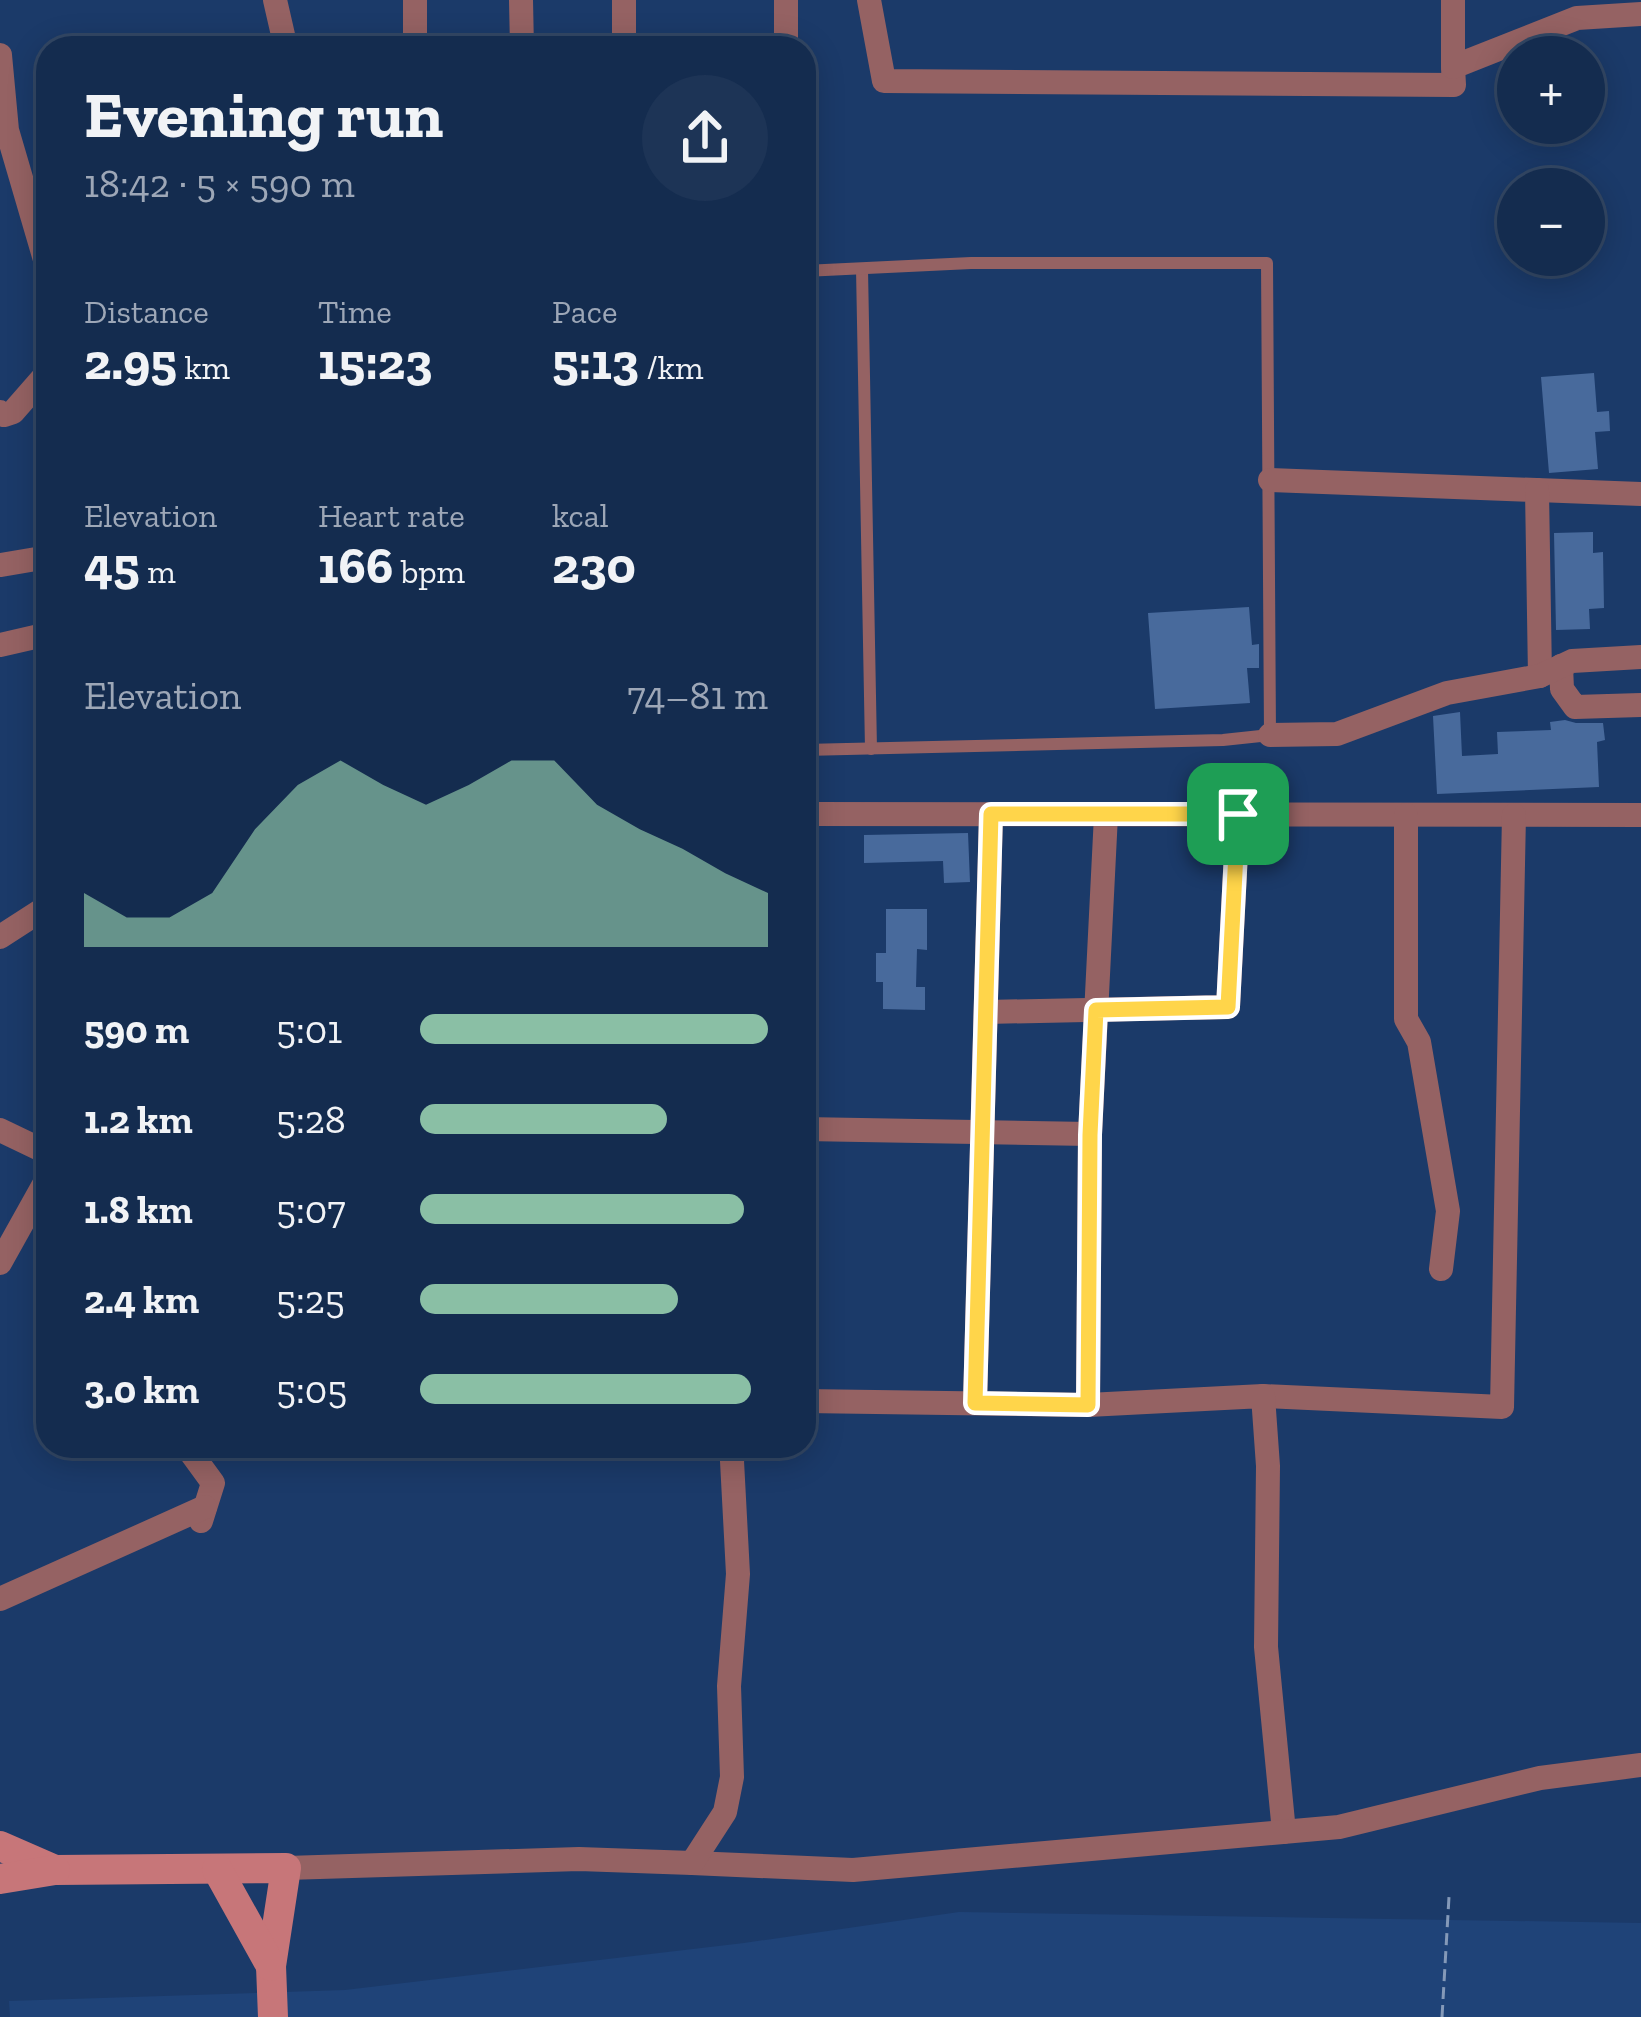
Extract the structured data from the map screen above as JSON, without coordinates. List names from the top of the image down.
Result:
{
  "page": {
    "map_buttons": ["+", "−"],
    "heading": ["Evening run", "18:42 · 5 × 590 m"],
    "stats": [
      ["Distance", "2.95 km"],
      ["Time", "15:23"],
      ["Pace", "5:13 /km"],
      ["Elevation", "45 m"],
      ["Heart rate", "166 bpm"],
      ["kcal", "230"]
    ],
    "chart": ["Elevation", "74–81 m"],
    "list": [
      {
        "name": "590 m",
        "note": "5:01"
      },
      {
        "name": "1.2 km",
        "note": "5:28"
      },
      {
        "name": "1.8 km",
        "note": "5:07"
      },
      {
        "name": "2.4 km",
        "note": "5:25"
      },
      {
        "name": "3.0 km",
        "note": "5:05"
      }
    ]
  }
}
